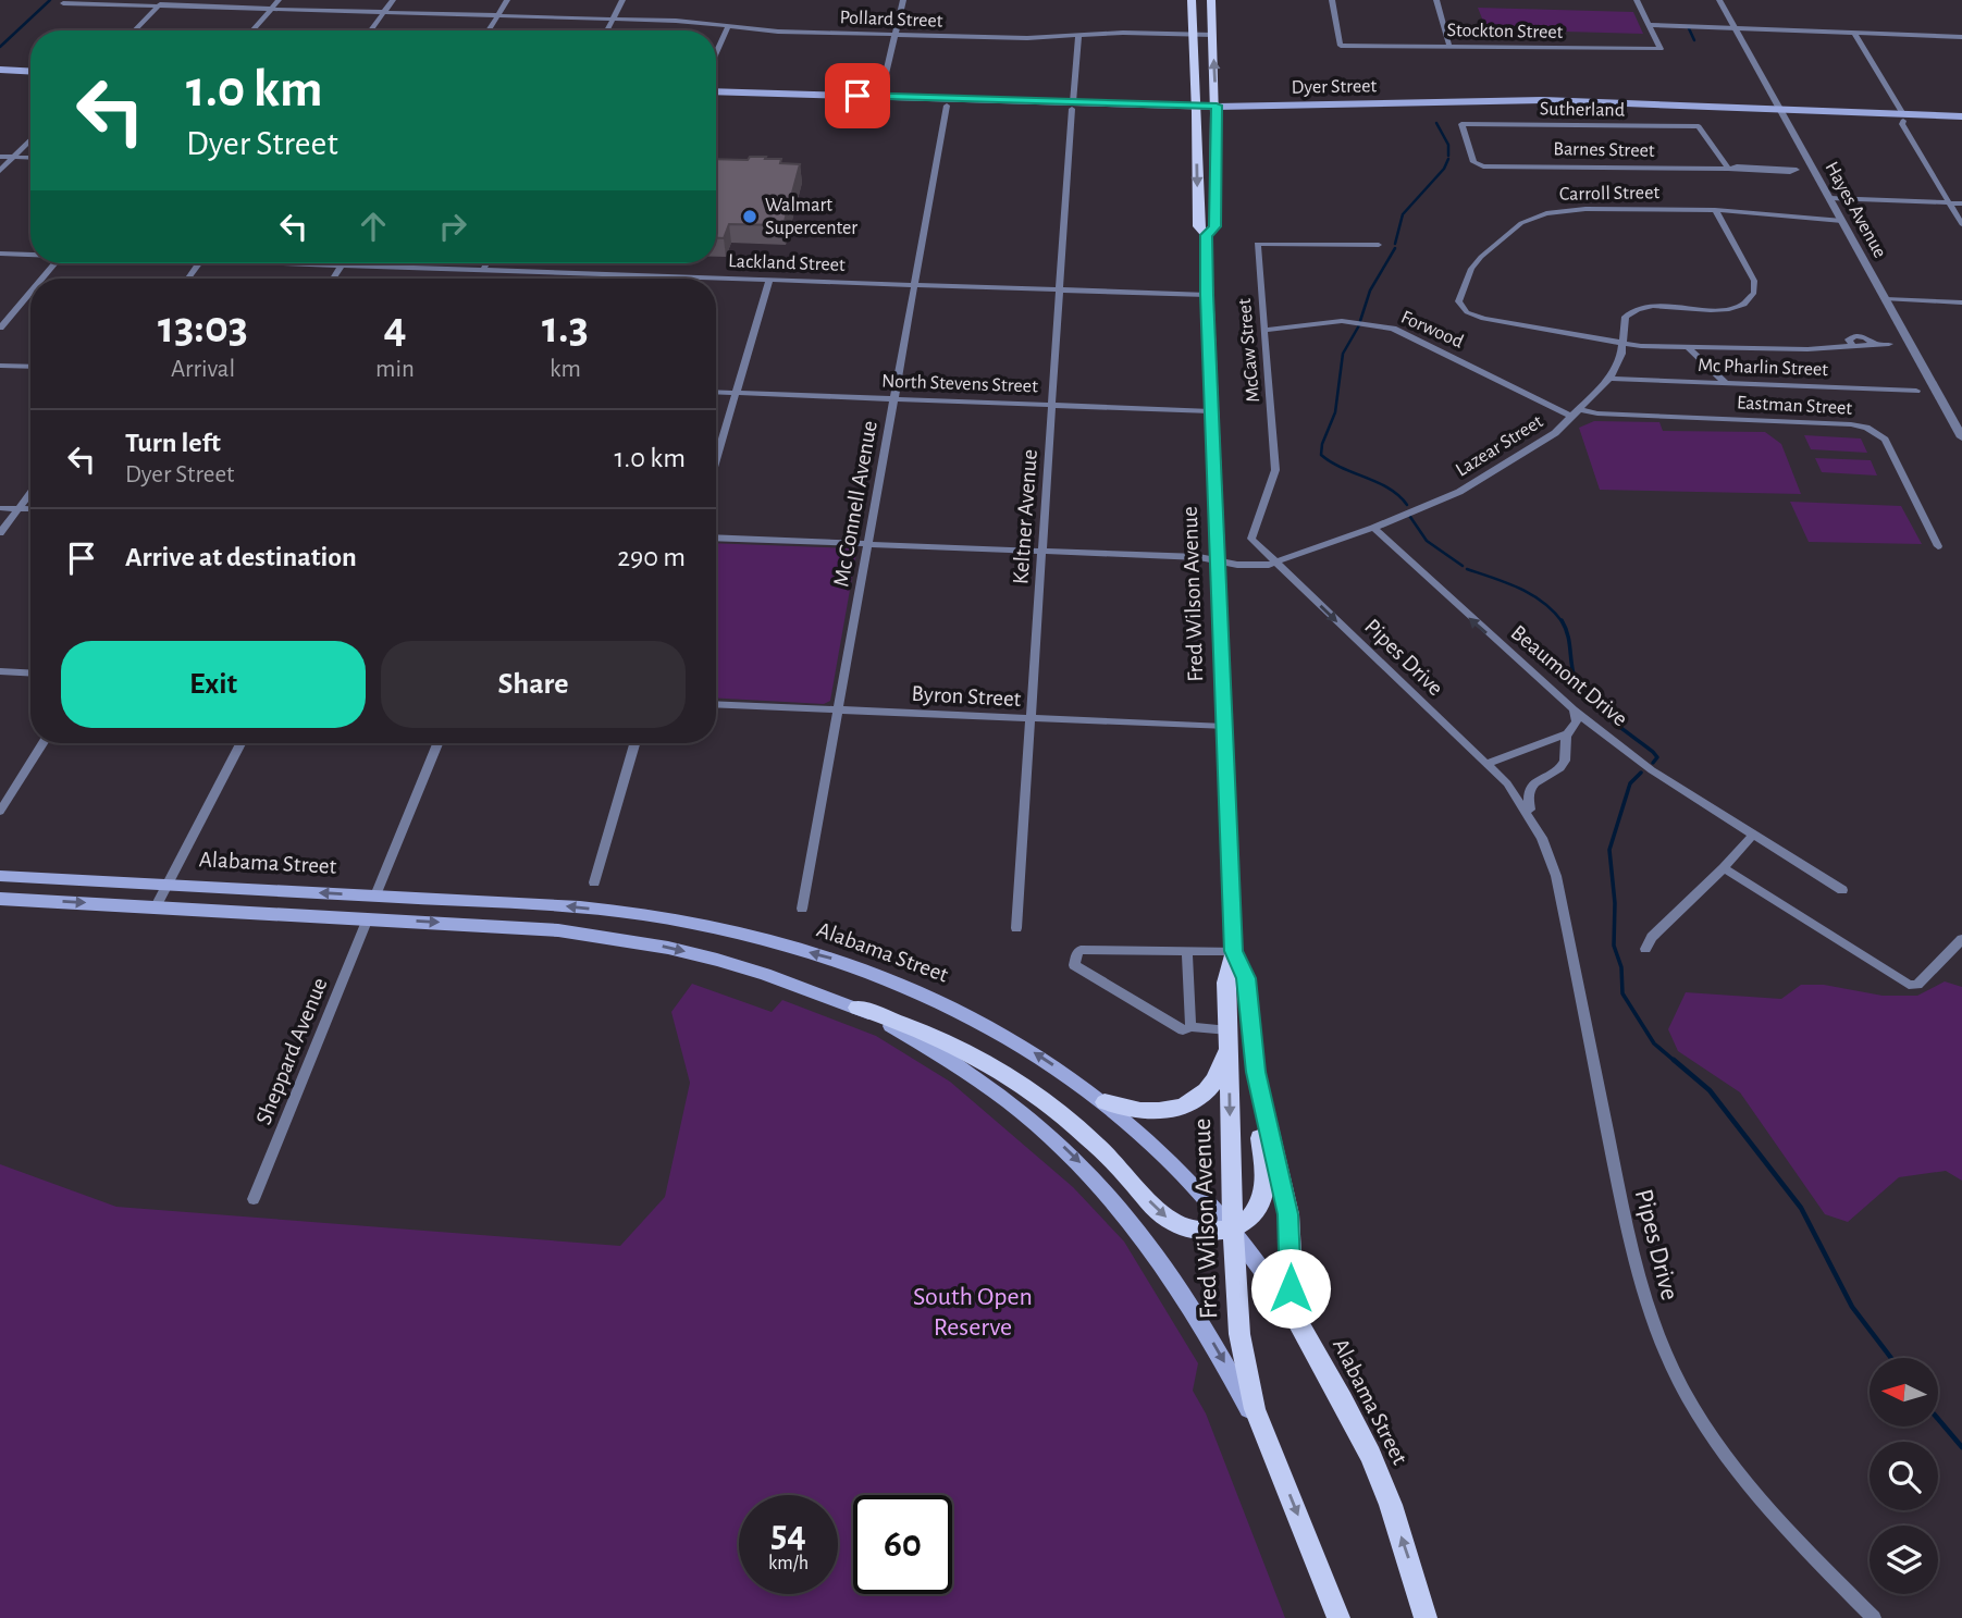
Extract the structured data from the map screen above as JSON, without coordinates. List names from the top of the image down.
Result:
{
  "streets": {
    "main road": ["Dyer Street", "Fred Wilson Avenue", "Alabama Street"],
    "street": [
      "Pollard Street",
      "Stockton Street",
      "Sutherland",
      "Barnes Street",
      "Carroll Street",
      "Hayes Avenue",
      "Lackland Street",
      "Forwood",
      "McCaw Street",
      "Mc Pharlin Street",
      "North Stevens Street",
      "Eastman Street",
      "Lazear Street",
      "Mc Connell Avenue",
      "Keltner Avenue",
      "Pipes Drive",
      "Beaumont Drive",
      "Byron Street",
      "Sheppard Avenue"
    ]
  },
  "crossings": [
    ["Pollard Street", "Keltner Avenue"],
    ["Pollard Street", "Fred Wilson Avenue"],
    ["Dyer Street", "Hayes Avenue"],
    ["Dyer Street", "Mc Connell Avenue"],
    ["Dyer Street", "Keltner Avenue"],
    ["Dyer Street", "Fred Wilson Avenue"],
    ["Sutherland", "Barnes Street"],
    ["Barnes Street", "Hayes Avenue"],
    ["Carroll Street", "Hayes Avenue"],
    ["Carroll Street", "Lazear Street"],
    ["Lackland Street", "Mc Connell Avenue"],
    ["Lackland Street", "Keltner Avenue"],
    ["Lackland Street", "Fred Wilson Avenue"],
    ["Forwood", "McCaw Street"],
    ["Forwood", "Eastman Street"],
    ["Forwood", "Lazear Street"],
    ["McCaw Street", "Lazear Street"],
    ["McCaw Street", "Pipes Drive"],
    ["Mc Pharlin Street", "Lazear Street"],
    ["North Stevens Street", "Mc Connell Avenue"],
    ["North Stevens Street", "Keltner Avenue"],
    ["North Stevens Street", "Fred Wilson Avenue"],
    ["Eastman Street", "Lazear Street"],
    ["Lazear Street", "Mc Connell Avenue"],
    ["Lazear Street", "Keltner Avenue"],
    ["Lazear Street", "Fred Wilson Avenue"],
    ["Lazear Street", "Pipes Drive"],
    ["Lazear Street", "Beaumont Drive"],
    ["Mc Connell Avenue", "Byron Street"],
    ["Keltner Avenue", "Byron Street"],
    ["Fred Wilson Avenue", "Byron Street"],
    ["Fred Wilson Avenue", "Alabama Street"]
  ],
  "one_way": ["Beaumont Drive"],
  "parks": ["South Open Reserve"],
  "places": ["Walmart Supercenter"],
  "north": "left",
  "page": {
    "turn": ["1.0 km", "Dyer Street"],
    "eta": [
      "13:03",
      "Arrival",
      "4",
      "min",
      "1.3",
      "km"
    ],
    "list": [
      {
        "name": "Turn left",
        "note": "Dyer Street",
        "value": "1.0 km"
      },
      {
        "name": "Arrive at destination",
        "value": "290 m"
      }
    ],
    "buttons": ["Exit", "Share"],
    "speed": "54 km/h",
    "limit": "60"
  }
}
